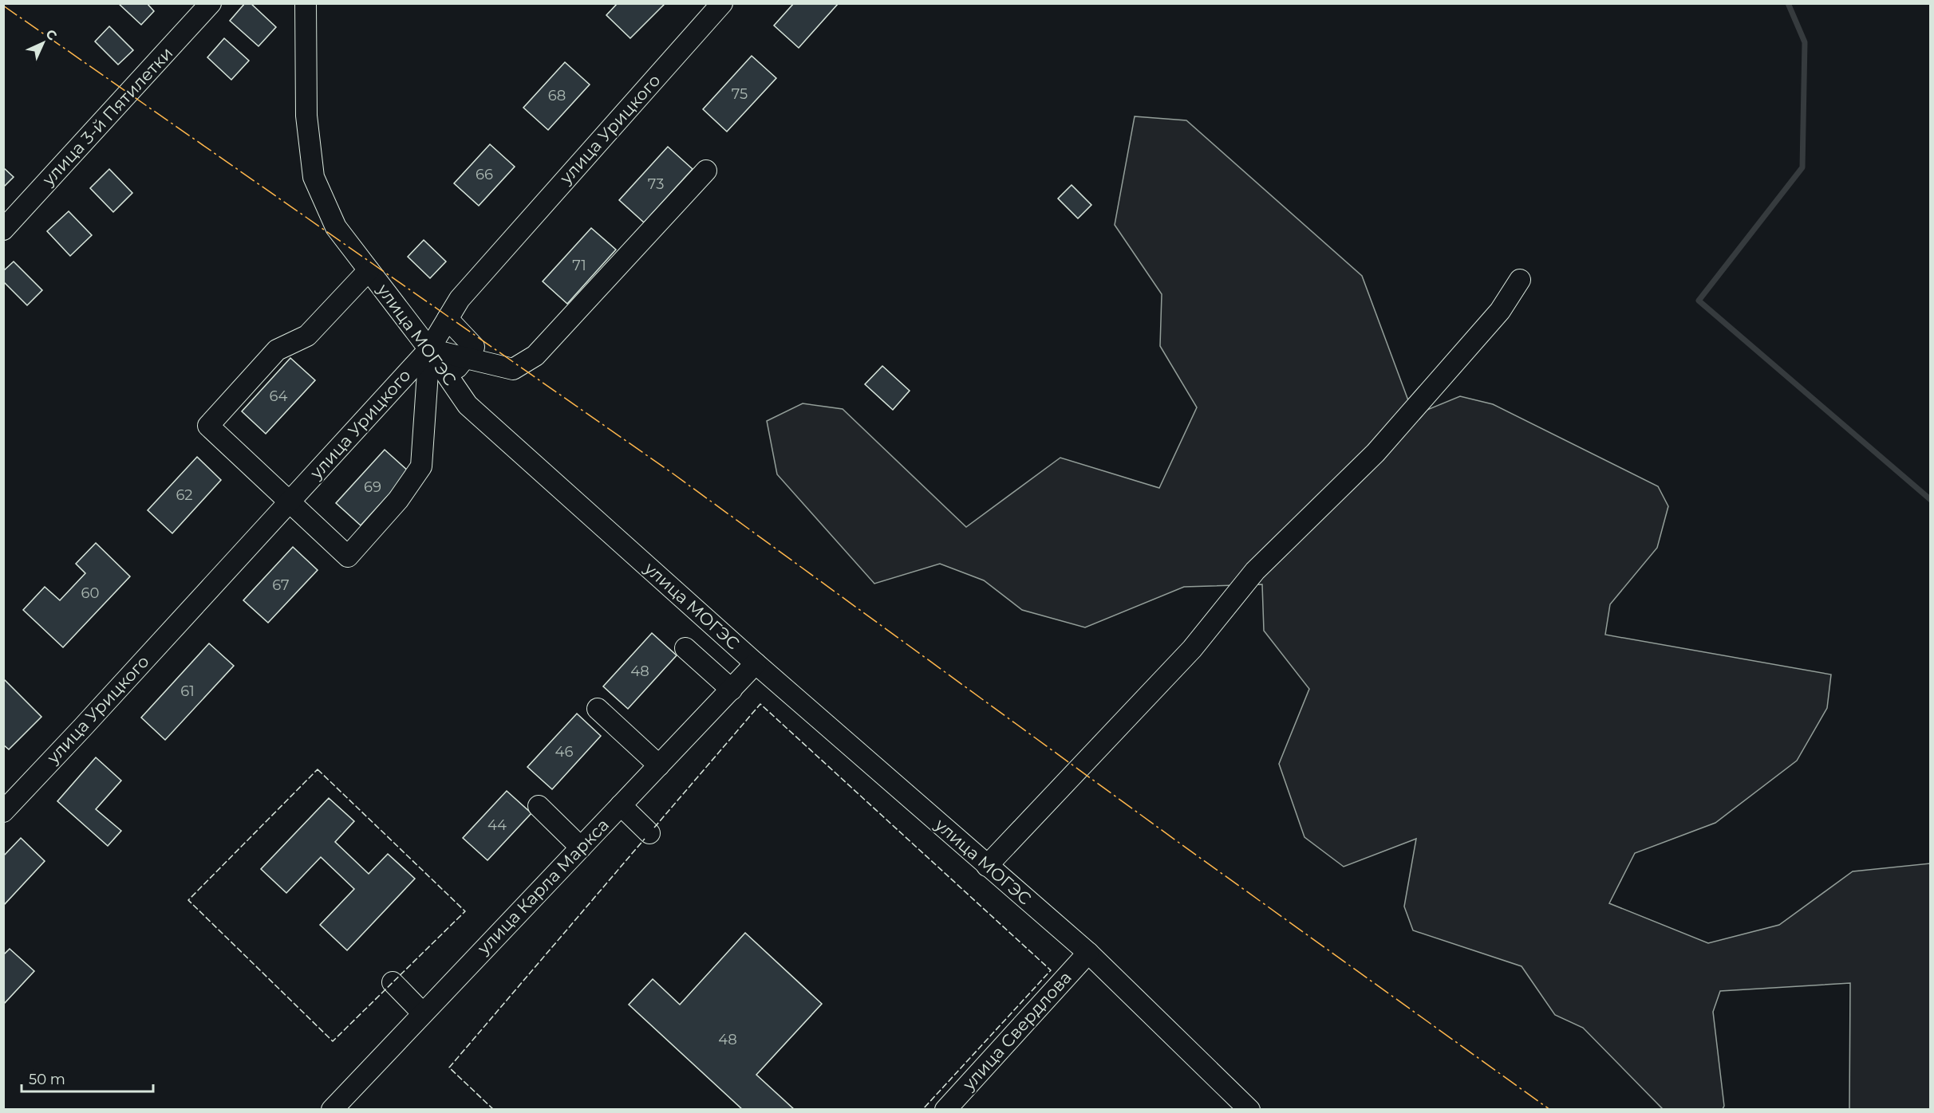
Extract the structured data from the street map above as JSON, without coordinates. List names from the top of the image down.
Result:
{
  "streets": {
    "street": [
      "улица 3-й Пятилетки",
      "улица Урицкого",
      "улица МОГЭС",
      "улица Карла Маркса",
      "улица Свердлова"
    ]
  },
  "crossings": [
    ["улица Урицкого", "улица МОГЭС"],
    ["улица МОГЭС", "улица Карла Маркса"],
    ["улица МОГЭС", "улица Свердлова"]
  ],
  "house_numbers": [
    "75",
    "68",
    "66",
    "73",
    "71",
    "64",
    "69",
    "62",
    "67",
    "60",
    "48",
    "61",
    "46",
    "44",
    "48"
  ],
  "scale_bar": "50 m",
  "north": "top right"
}
